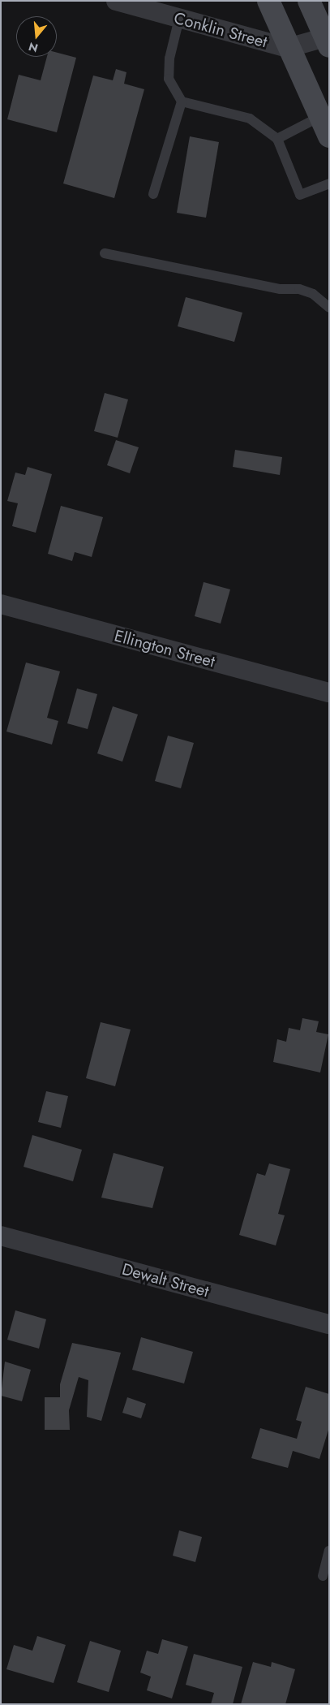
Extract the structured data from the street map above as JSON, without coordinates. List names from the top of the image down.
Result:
{
  "streets": {
    "street": ["Conklin Street", "Ellington Street", "Dewalt Street"]
  },
  "north": "bottom"
}
